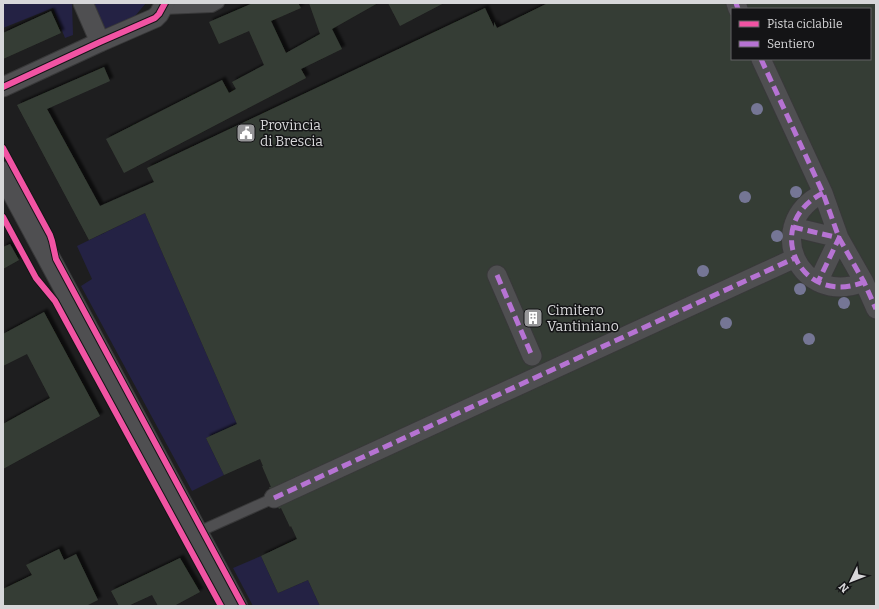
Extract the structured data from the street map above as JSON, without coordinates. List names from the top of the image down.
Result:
{
  "places": {
    "public building": ["Provincia di Brescia"],
    "building": ["Cimitero Vantiniano"]
  },
  "legend": ["Pista ciclabile", "Sentiero"],
  "north": "bottom left"
}
